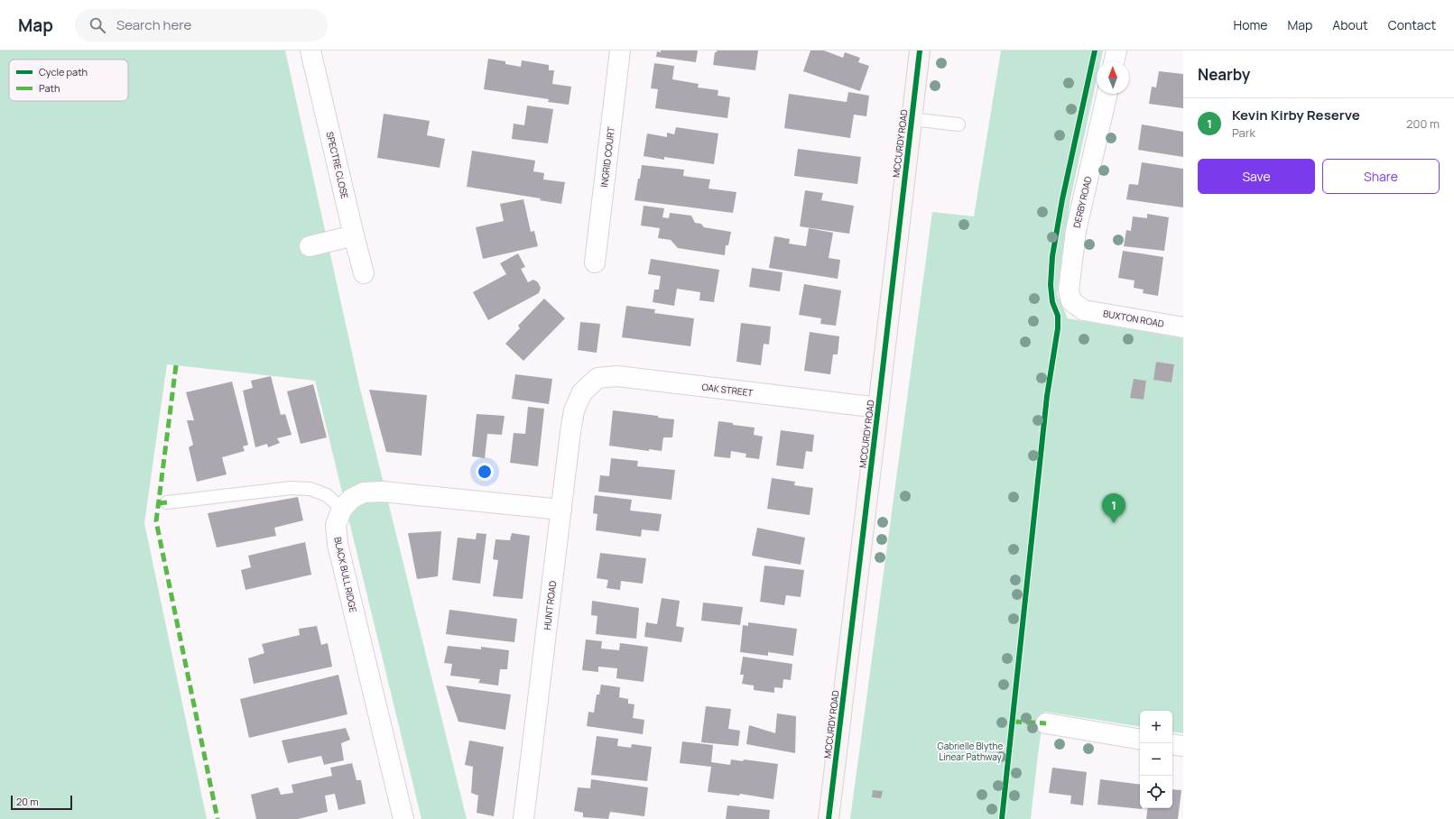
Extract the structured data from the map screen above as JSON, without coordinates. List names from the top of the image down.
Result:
{
  "streets": {
    "main road": ["MCCURDY ROAD"],
    "street": [
      "INGRID COURT",
      "SPECTRE CLOSE",
      "DERBY ROAD",
      "BUXTON ROAD",
      "OAK STREET",
      "BLACK BULL RIDGE",
      "HUNT ROAD"
    ]
  },
  "crossings": [
    ["MCCURDY ROAD", "OAK STREET"],
    ["DERBY ROAD", "BUXTON ROAD"],
    ["OAK STREET", "HUNT ROAD"]
  ],
  "parks": ["Gabrielle Blythe Linear Pathway"],
  "legend": ["Cycle path", "Path"],
  "scale_bar": "20 m",
  "north": "top",
  "page": {
    "header": "Map",
    "search": "Search here",
    "nav": [
      "Home",
      "Map",
      "About",
      "Contact"
    ],
    "heading": "Nearby",
    "list": [
      {
        "mark": "1",
        "name": "Kevin Kirby Reserve",
        "note": "Park",
        "value": "200 m"
      }
    ],
    "buttons": ["Save", "Share"],
    "pins": "1",
    "map_buttons": ["+", "−"],
    "scale": "20 m"
  }
}
